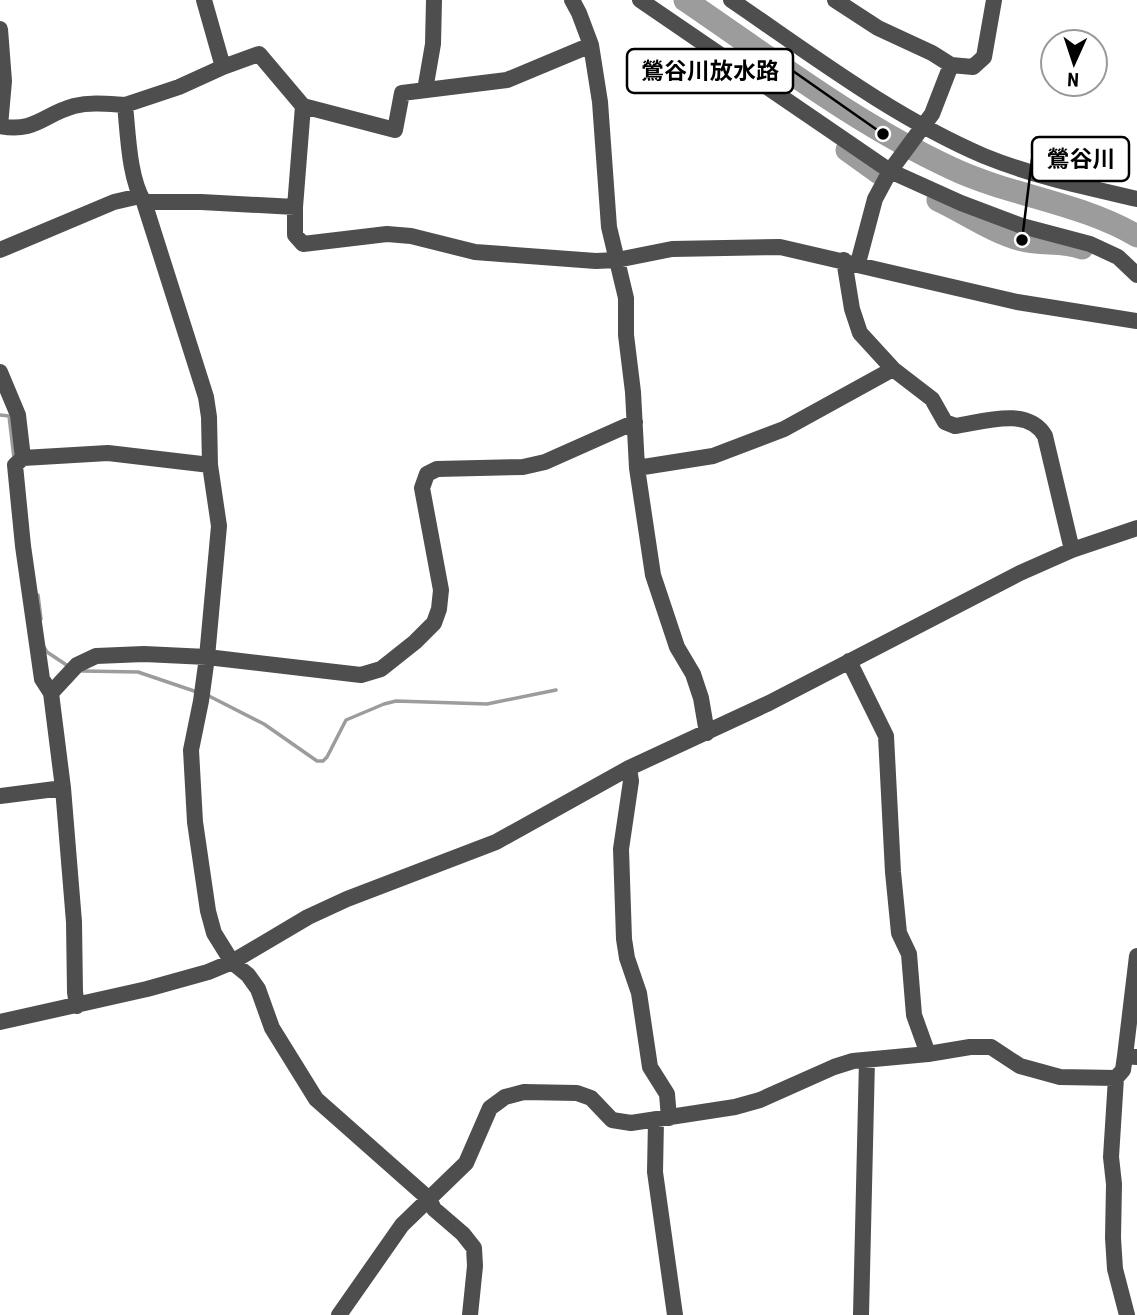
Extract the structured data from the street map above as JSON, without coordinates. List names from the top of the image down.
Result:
{
  "places": ["鶯谷川放水路", "鶯谷川"],
  "north": "bottom"
}
